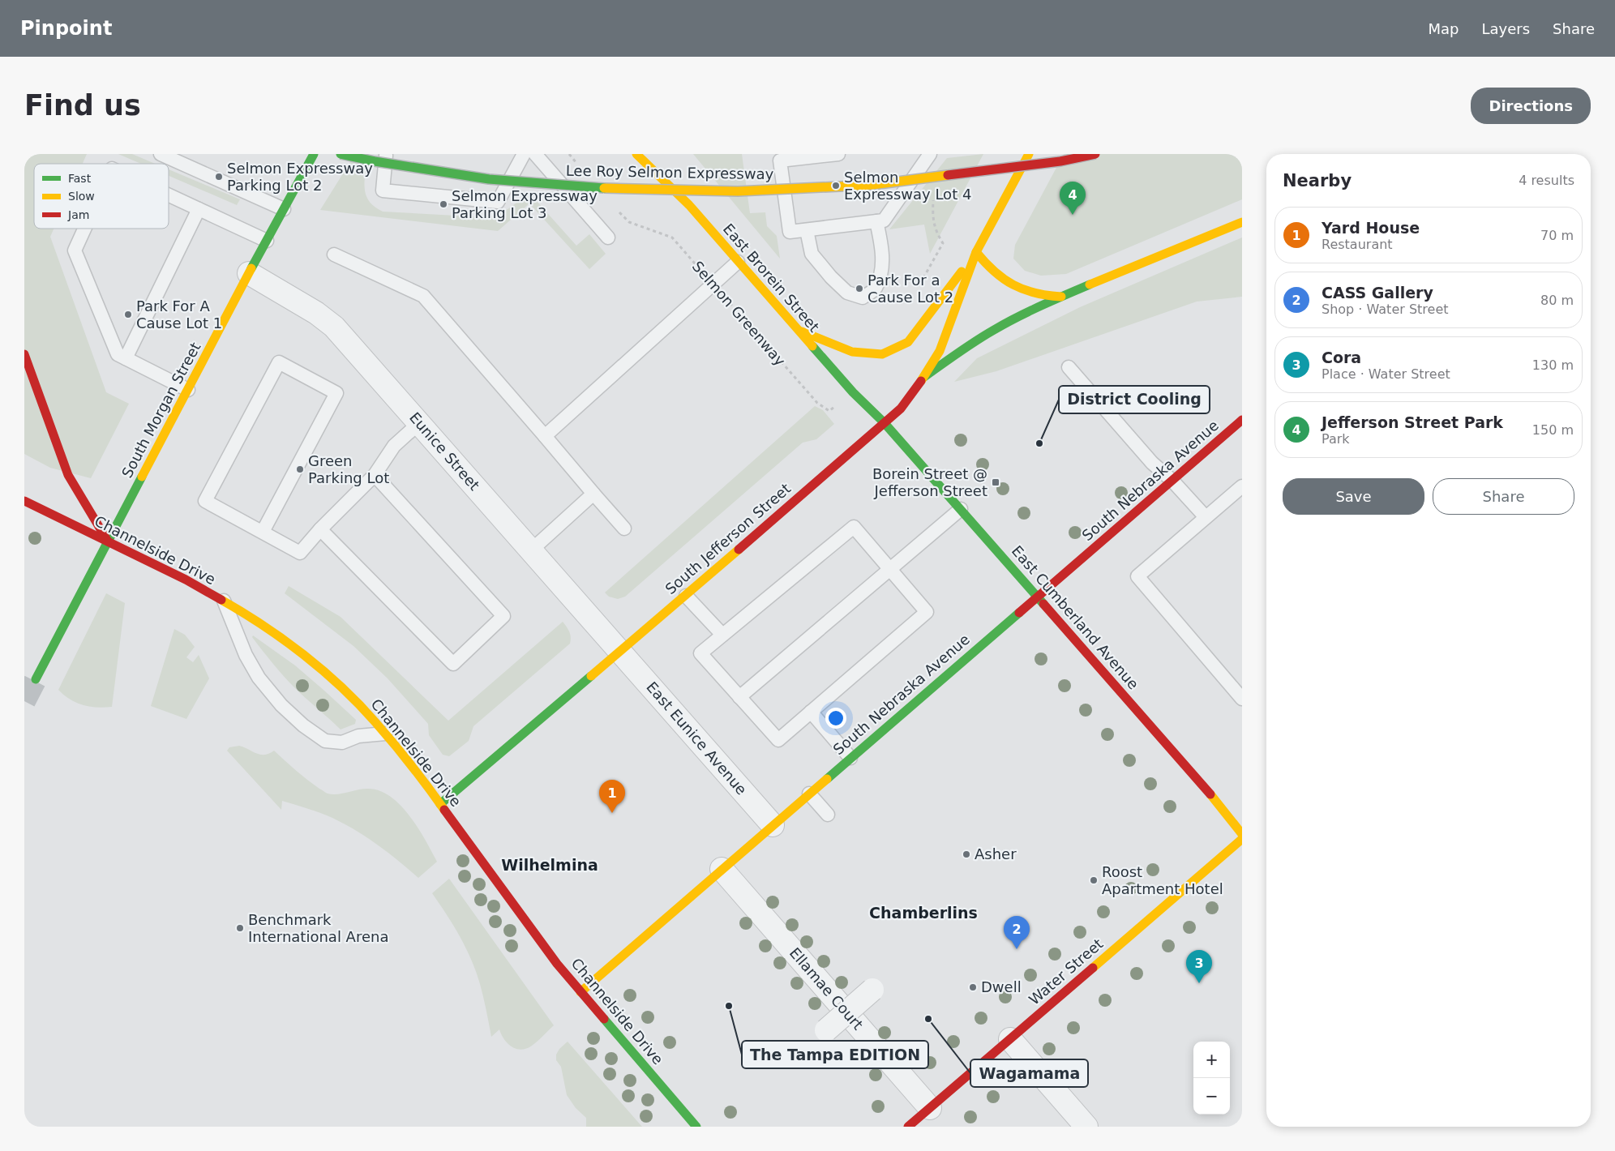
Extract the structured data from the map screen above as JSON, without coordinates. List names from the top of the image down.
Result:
{
  "streets": {
    "main road": [
      "Lee Roy Selmon Expressway",
      "East Brorein Street",
      "South Morgan Street",
      "South Nebraska Avenue",
      "South Jefferson Street",
      "Channelside Drive",
      "East Cumberland Avenue",
      "Water Street"
    ],
    "street": ["Eunice Street", "East Eunice Avenue", "Ellamae Court"],
    "path": ["Selmon Greenway"]
  },
  "crossings": [
    ["East Brorein Street", "South Jefferson Street"],
    ["East Brorein Street", "East Cumberland Avenue"],
    ["South Morgan Street", "Eunice Street"],
    ["South Morgan Street", "Channelside Drive"],
    ["Eunice Street", "South Jefferson Street"],
    ["Eunice Street", "East Eunice Avenue"],
    ["South Nebraska Avenue", "Channelside Drive"],
    ["South Nebraska Avenue", "East Cumberland Avenue"],
    ["South Nebraska Avenue", "East Eunice Avenue"],
    ["South Nebraska Avenue", "Ellamae Court"],
    ["South Jefferson Street", "Channelside Drive"],
    ["South Jefferson Street", "East Cumberland Avenue"],
    ["South Jefferson Street", "East Eunice Avenue"],
    ["Water Street", "Ellamae Court"]
  ],
  "districts": ["Wilhelmina", "Chamberlins"],
  "places": {
    "other": [
      "Selmon Expressway Parking Lot 2",
      "Selmon Expressway Lot 4",
      "Selmon Expressway Parking Lot 3",
      "Park For a Cause Lot 2",
      "Park For A Cause Lot 1",
      "District Cooling",
      "Green Parking Lot",
      "Asher",
      "Roost Apartment Hotel",
      "Benchmark International Arena",
      "Dwell",
      "The Tampa EDITION",
      "Wagamama"
    ],
    "transit": ["Borein Street @ Jefferson Street"]
  },
  "legend": ["Fast", "Slow", "Jam"],
  "page": {
    "header": "Pinpoint",
    "nav": ["Map", "Layers", "Share"],
    "buttons": [
      "Directions",
      ["Save", "Share"]
    ],
    "title": "Find us",
    "heading": ["Nearby", "4 results"],
    "pins": [
      "4",
      "1",
      "2",
      "3"
    ],
    "list": [
      {
        "mark": "1",
        "name": "Yard House",
        "note": "Restaurant",
        "value": "70 m"
      },
      {
        "mark": "2",
        "name": "CASS Gallery",
        "note": "Shop · Water Street",
        "value": "80 m"
      },
      {
        "mark": "3",
        "name": "Cora",
        "note": "Place · Water Street",
        "value": "130 m"
      },
      {
        "mark": "4",
        "name": "Jefferson Street Park",
        "note": "Park",
        "value": "150 m"
      }
    ],
    "map_buttons": ["+", "−"]
  }
}
